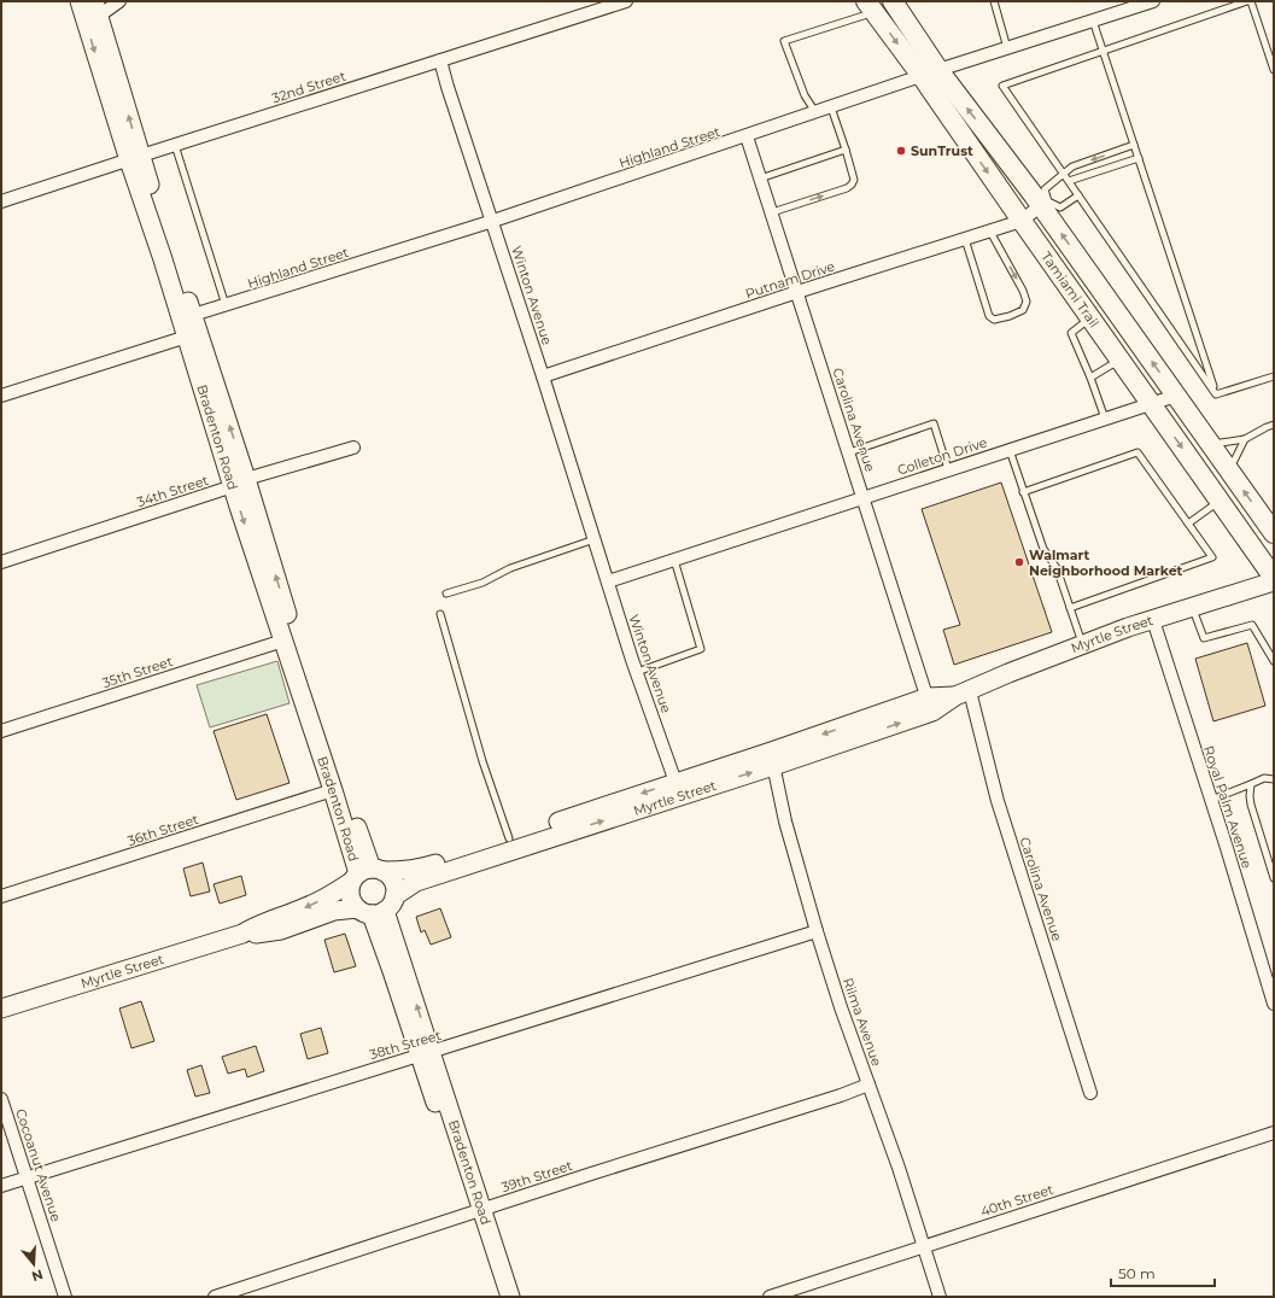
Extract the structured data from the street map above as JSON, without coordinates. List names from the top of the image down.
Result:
{
  "streets": {
    "main road": ["Tamiami Trail"],
    "street": [
      "32nd Street",
      "Highland Street",
      "Putnam Drive",
      "Winton Avenue",
      "Carolina Avenue",
      "Bradenton Road",
      "Colleton Drive",
      "34th Street",
      "Myrtle Street",
      "35th Street",
      "Royal Palm Avenue",
      "36th Street",
      "Rilma Avenue",
      "38th Street",
      "Cocoanut Avenue",
      "39th Street",
      "40th Street"
    ]
  },
  "crossings": [
    ["32nd Street", "Winton Avenue"],
    ["32nd Street", "Bradenton Road"],
    ["Highland Street", "Tamiami Trail"],
    ["Highland Street", "Winton Avenue"],
    ["Highland Street", "Carolina Avenue"],
    ["Highland Street", "Bradenton Road"],
    ["Putnam Drive", "Tamiami Trail"],
    ["Putnam Drive", "Winton Avenue"],
    ["Putnam Drive", "Carolina Avenue"],
    ["Tamiami Trail", "Colleton Drive"],
    ["Tamiami Trail", "Myrtle Street"],
    ["Winton Avenue", "Colleton Drive"],
    ["Winton Avenue", "Myrtle Street"],
    ["Carolina Avenue", "Colleton Drive"],
    ["Carolina Avenue", "Myrtle Street"],
    ["Bradenton Road", "34th Street"],
    ["Bradenton Road", "Myrtle Street"],
    ["Bradenton Road", "35th Street"],
    ["Bradenton Road", "36th Street"],
    ["Bradenton Road", "38th Street"],
    ["Bradenton Road", "39th Street"],
    ["Myrtle Street", "Royal Palm Avenue"],
    ["Myrtle Street", "Rilma Avenue"],
    ["Rilma Avenue", "38th Street"],
    ["Rilma Avenue", "39th Street"],
    ["Rilma Avenue", "40th Street"],
    ["38th Street", "Cocoanut Avenue"]
  ],
  "places": ["SunTrust", "Walmart Neighborhood Market"],
  "scale_bar": "50 m",
  "north": "bottom"
}
